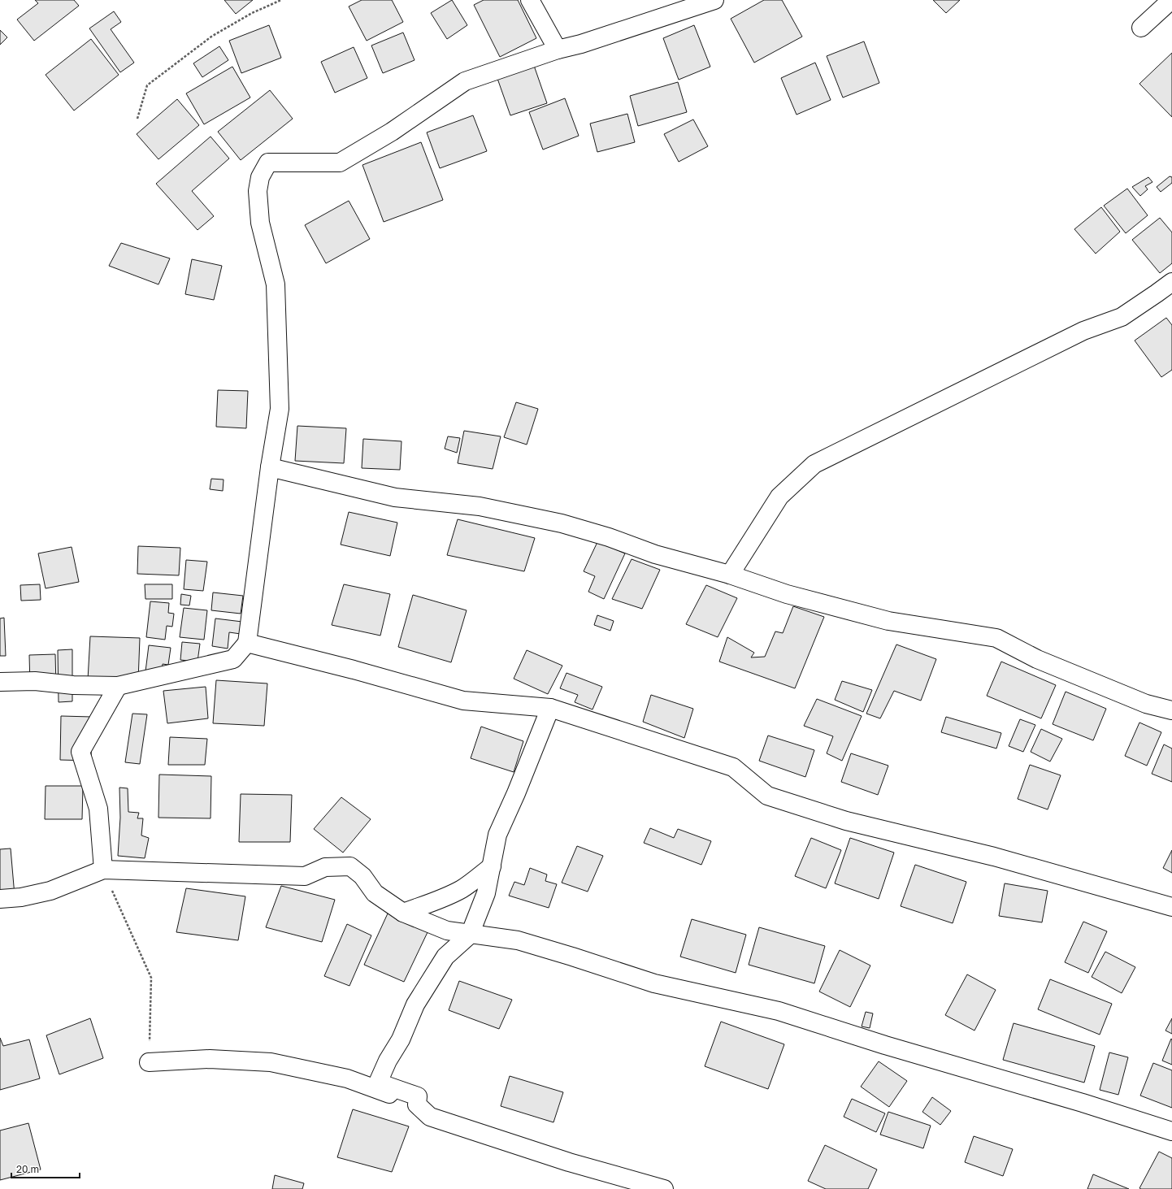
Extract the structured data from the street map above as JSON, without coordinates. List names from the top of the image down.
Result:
{
  "scale_bar": "20 m"
}
